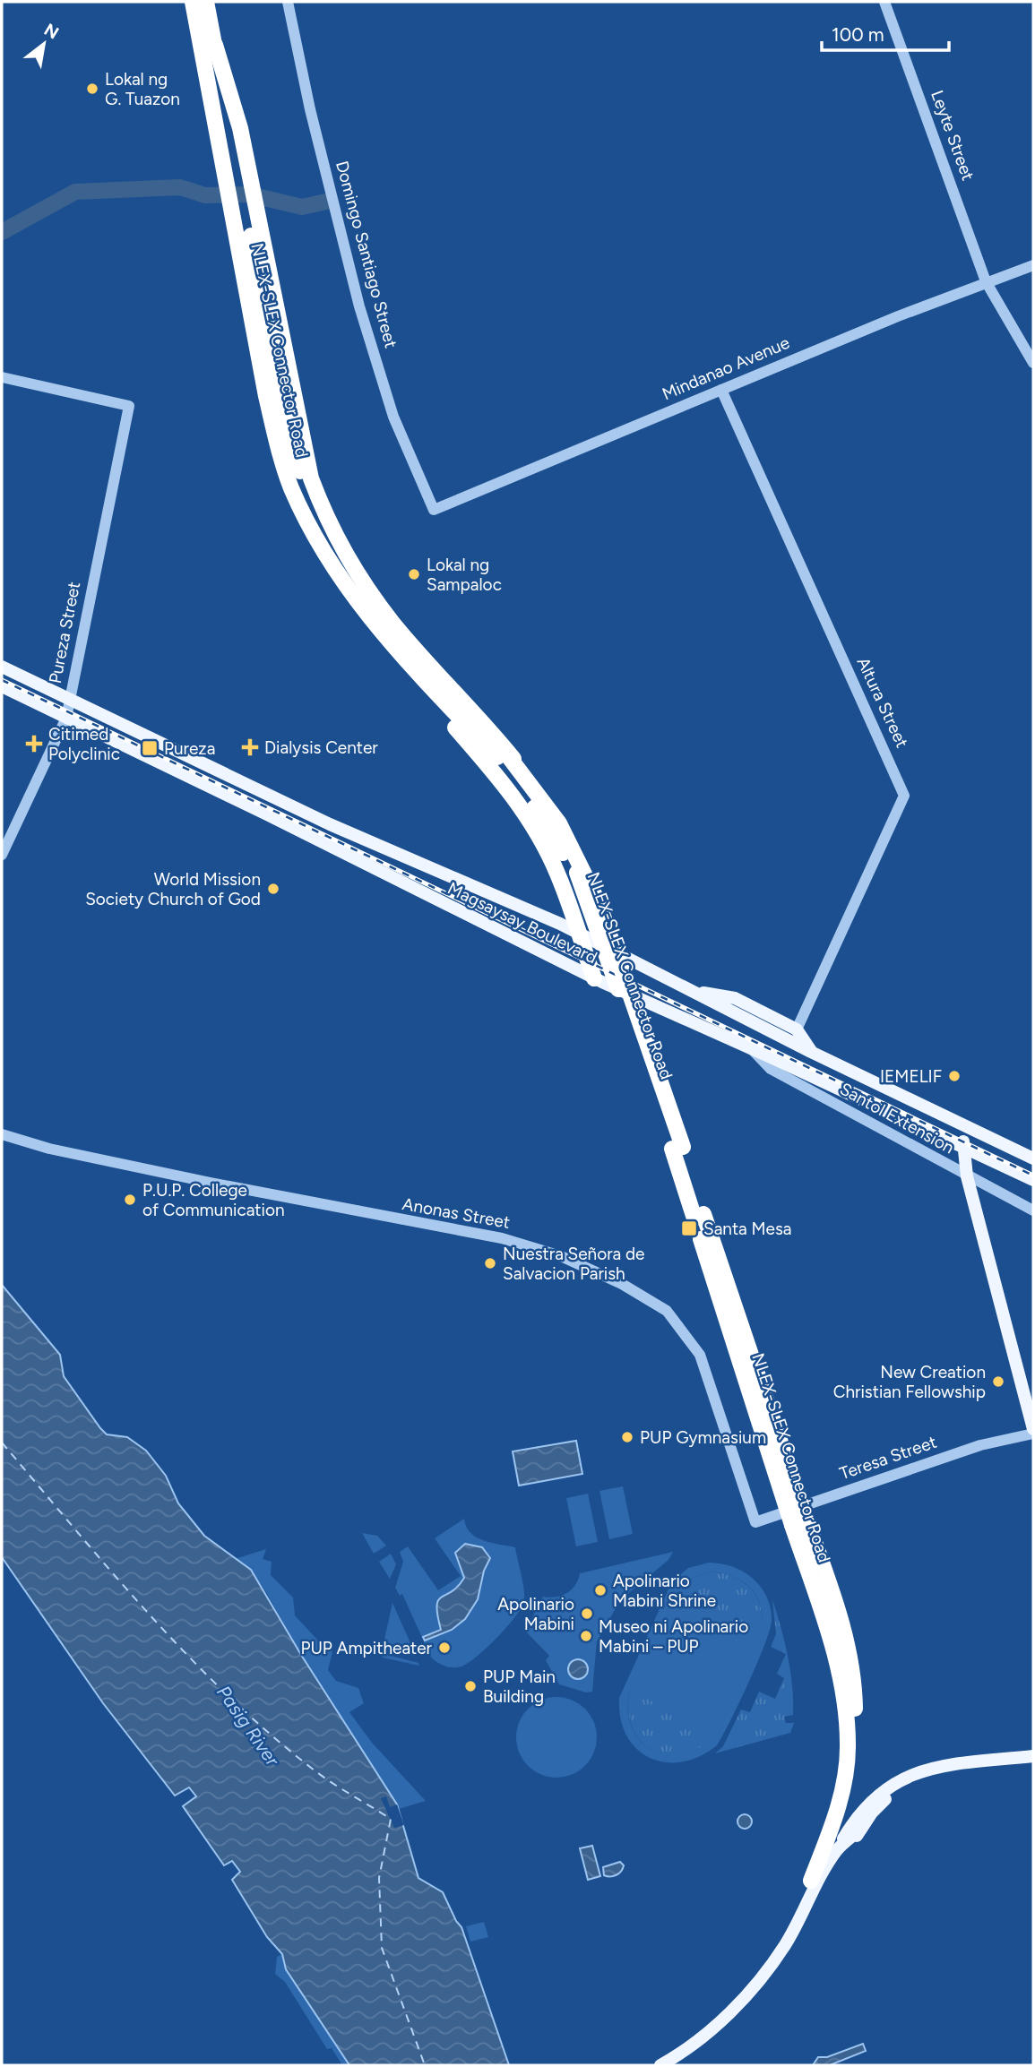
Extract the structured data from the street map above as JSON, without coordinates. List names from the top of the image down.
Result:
{
  "streets": {
    "highway": ["NLEX-SLEX Connector Road"],
    "main road": ["Magsaysay Boulevard"],
    "street": [
      "Leyte Street",
      "Domingo Santiago Street",
      "Mindanao Avenue",
      "Pureza Street",
      "Altura Street",
      "Santol Extension",
      "Anonas Street",
      "Teresa Street"
    ]
  },
  "crossings": [
    ["Leyte Street", "Mindanao Avenue"],
    ["Domingo Santiago Street", "Mindanao Avenue"],
    ["Mindanao Avenue", "Altura Street"],
    ["Pureza Street", "Magsaysay Boulevard"],
    ["Magsaysay Boulevard", "Santol Extension"],
    ["Anonas Street", "Teresa Street"]
  ],
  "water": ["Pasig River"],
  "places": {
    "other": [
      "Lokal ng G. Tuazon",
      "Lokal ng Sampaloc",
      "World Mission Society Church of God",
      "IEMELIF",
      "P.U.P. College of Communication",
      "Nuestra Señora de Salvacion Parish",
      "New Creation Christian Fellowship",
      "PUP Gymnasium",
      "Apolinario Mabini Shrine",
      "Apolinario Mabini",
      "Museo ni Apolinario Mabini – PUP",
      "PUP Ampitheater",
      "PUP Main Building"
    ],
    "health": ["Citimed Polyclinic", "Dialysis Center"],
    "transit": ["Pureza", "Santa Mesa"]
  },
  "scale_bar": "100 m",
  "north": "top right"
}
